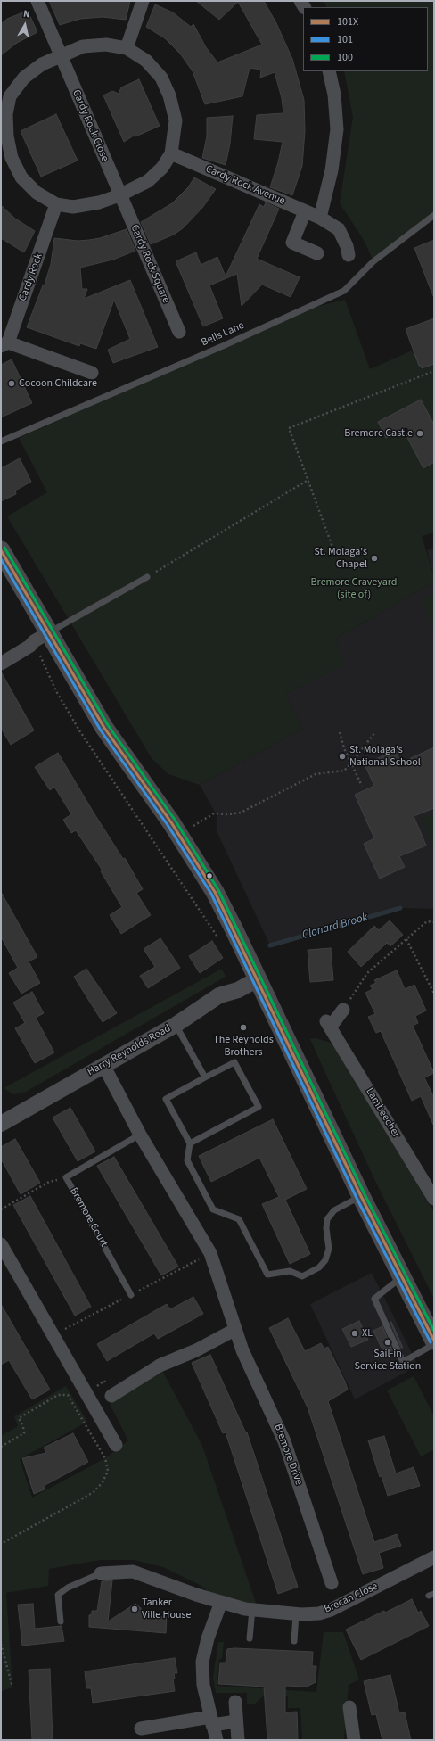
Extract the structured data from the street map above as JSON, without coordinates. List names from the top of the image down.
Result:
{
  "streets": {
    "street": [
      "Cardy Rock Close",
      "Cardy Rock Avenue",
      "Cardy Rock Square",
      "Cardy Rock",
      "Harry Reynolds Road",
      "Lambeecher",
      "Bremore Drive",
      "Brecan Close"
    ],
    "lane": ["Bells Lane", "Bremore Court"]
  },
  "crossings": [
    ["Cardy Rock Close", "Cardy Rock Square"]
  ],
  "water": ["Clonard Brook"],
  "parks": ["Bremore Graveyard (site of)"],
  "places": [
    "Cocoon Childcare",
    "Bremore Castle",
    "St. Molaga's Chapel",
    "St. Molaga's National School",
    "The Reynolds Brothers",
    "XL",
    "Sail-in Service Station",
    "Tanker Ville House"
  ],
  "lines": ["transit line 100", "transit line 101X", "transit line 101"],
  "legend": ["101X", "101", "100"],
  "north": "top"
}
